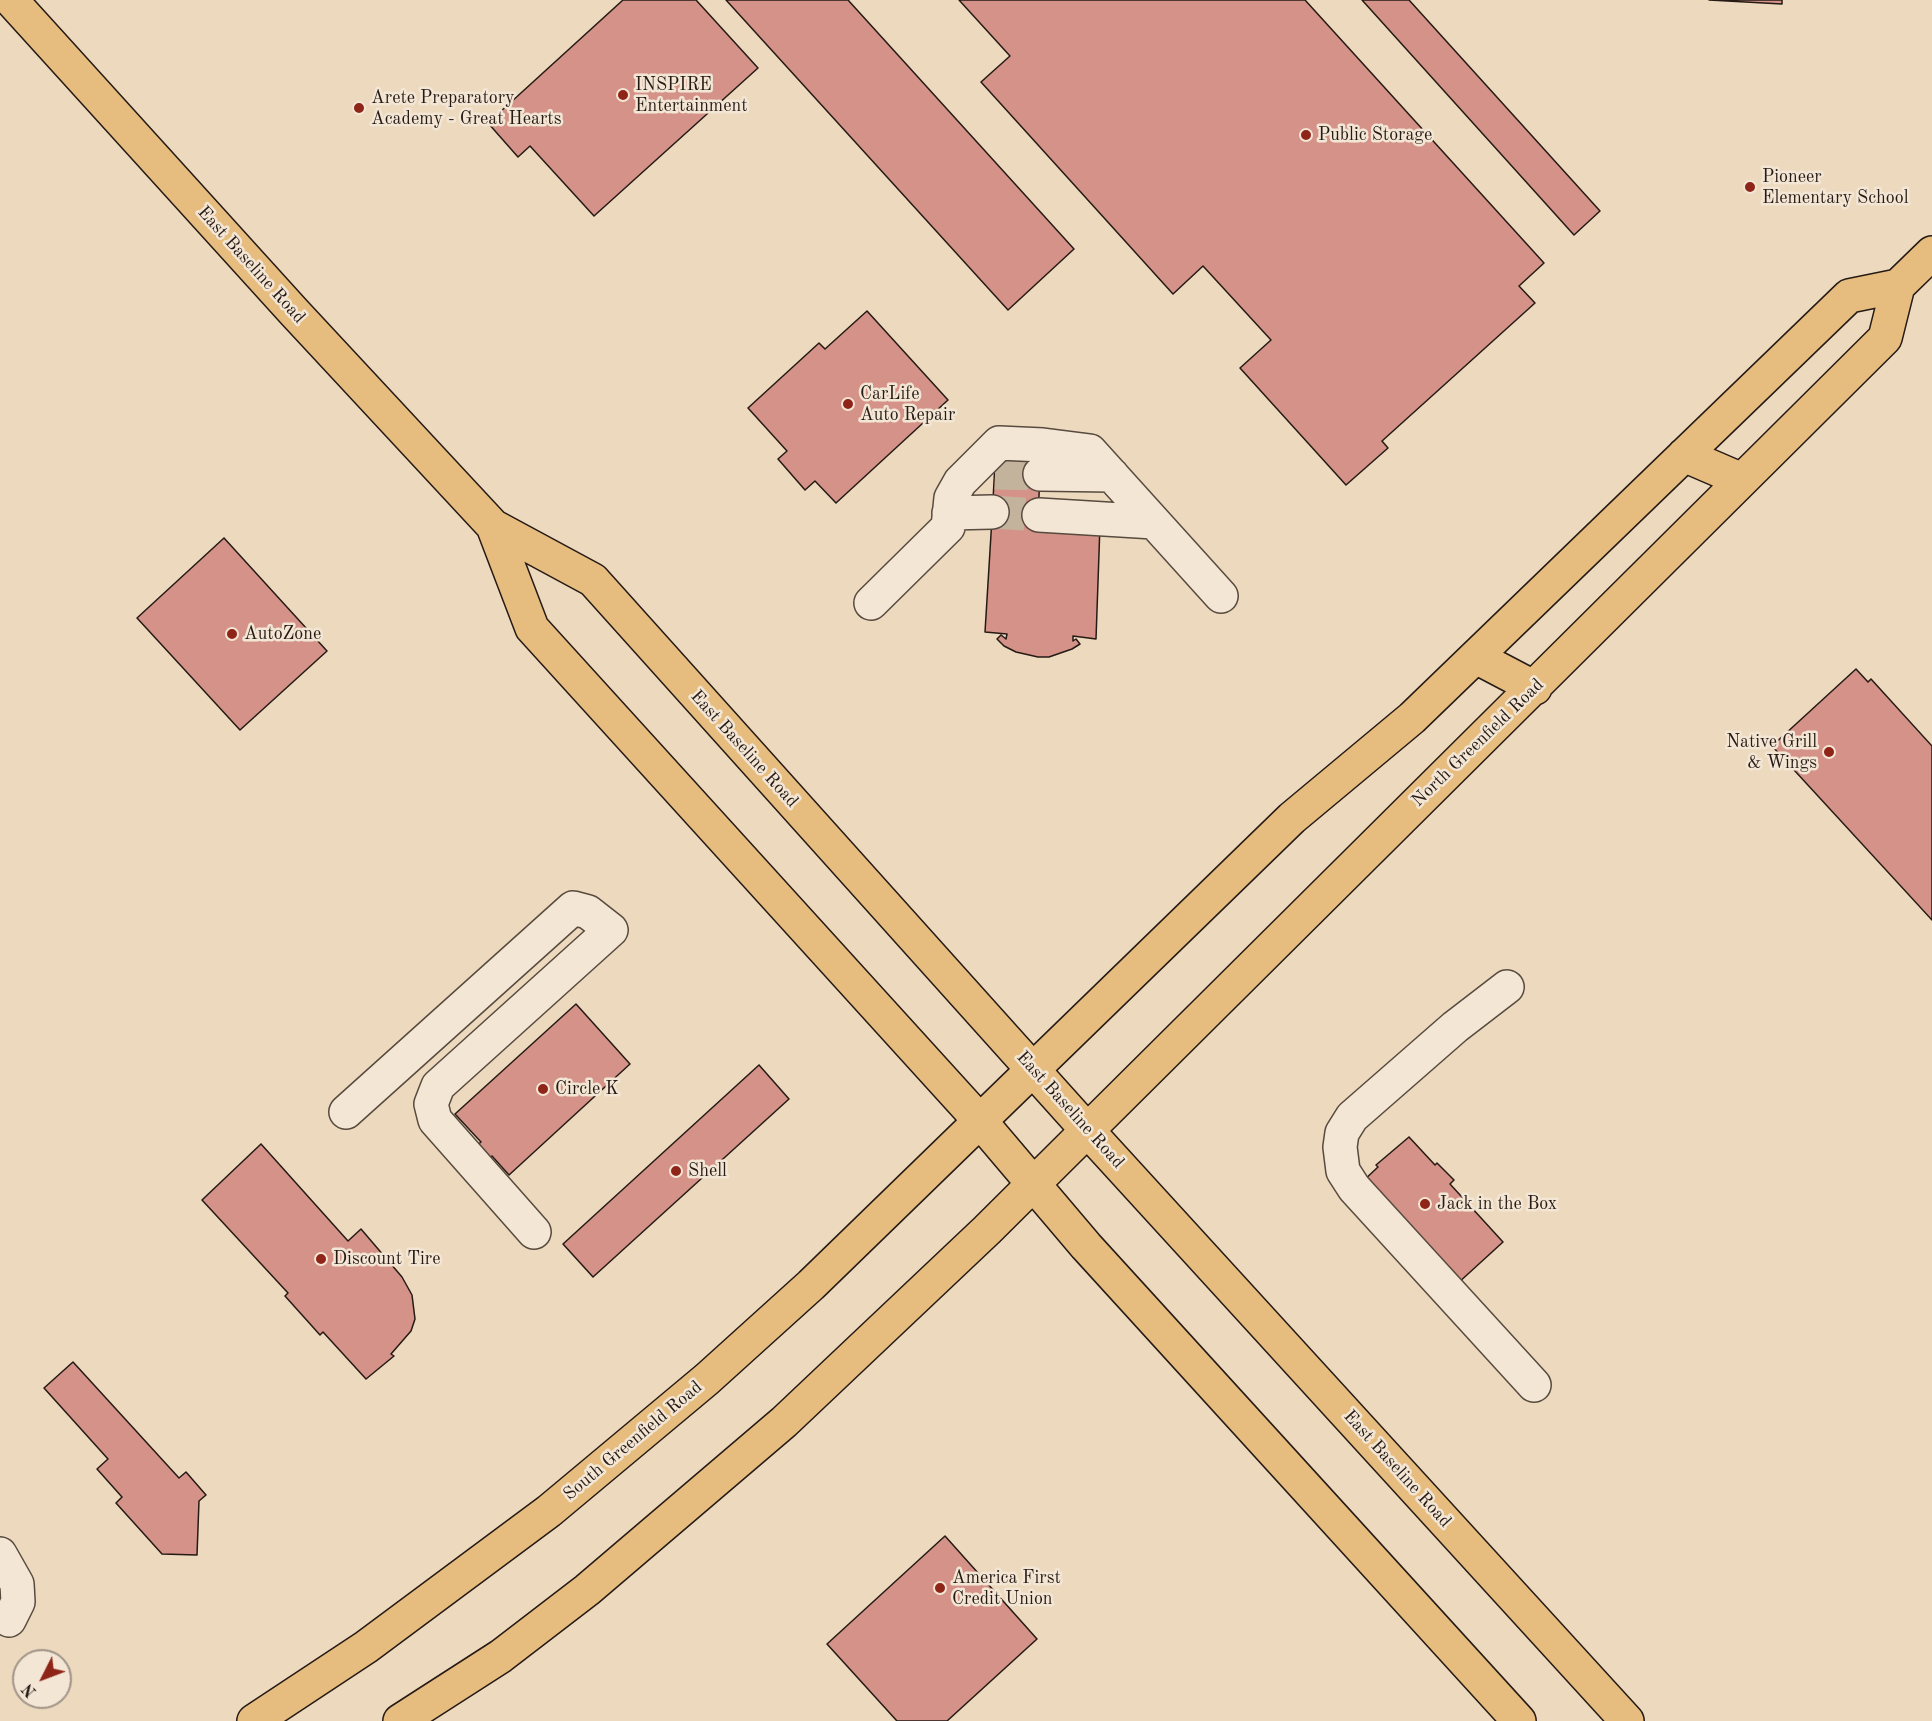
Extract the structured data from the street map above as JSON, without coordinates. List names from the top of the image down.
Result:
{
  "streets": {
    "main road": ["East Baseline Road", "North Greenfield Road", "South Greenfield Road"]
  },
  "crossings": [
    ["East Baseline Road", "North Greenfield Road"],
    ["East Baseline Road", "South Greenfield Road"]
  ],
  "places": [
    "INSPIRE Entertainment",
    "Arete Preparatory Academy - Great Hearts",
    "Public Storage",
    "Pioneer Elementary School",
    "CarLife Auto Repair",
    "AutoZone",
    "Native Grill & Wings",
    "Circle K",
    "Shell",
    "Jack in the Box",
    "Discount Tire",
    "America First Credit Union"
  ],
  "north": "bottom left"
}
